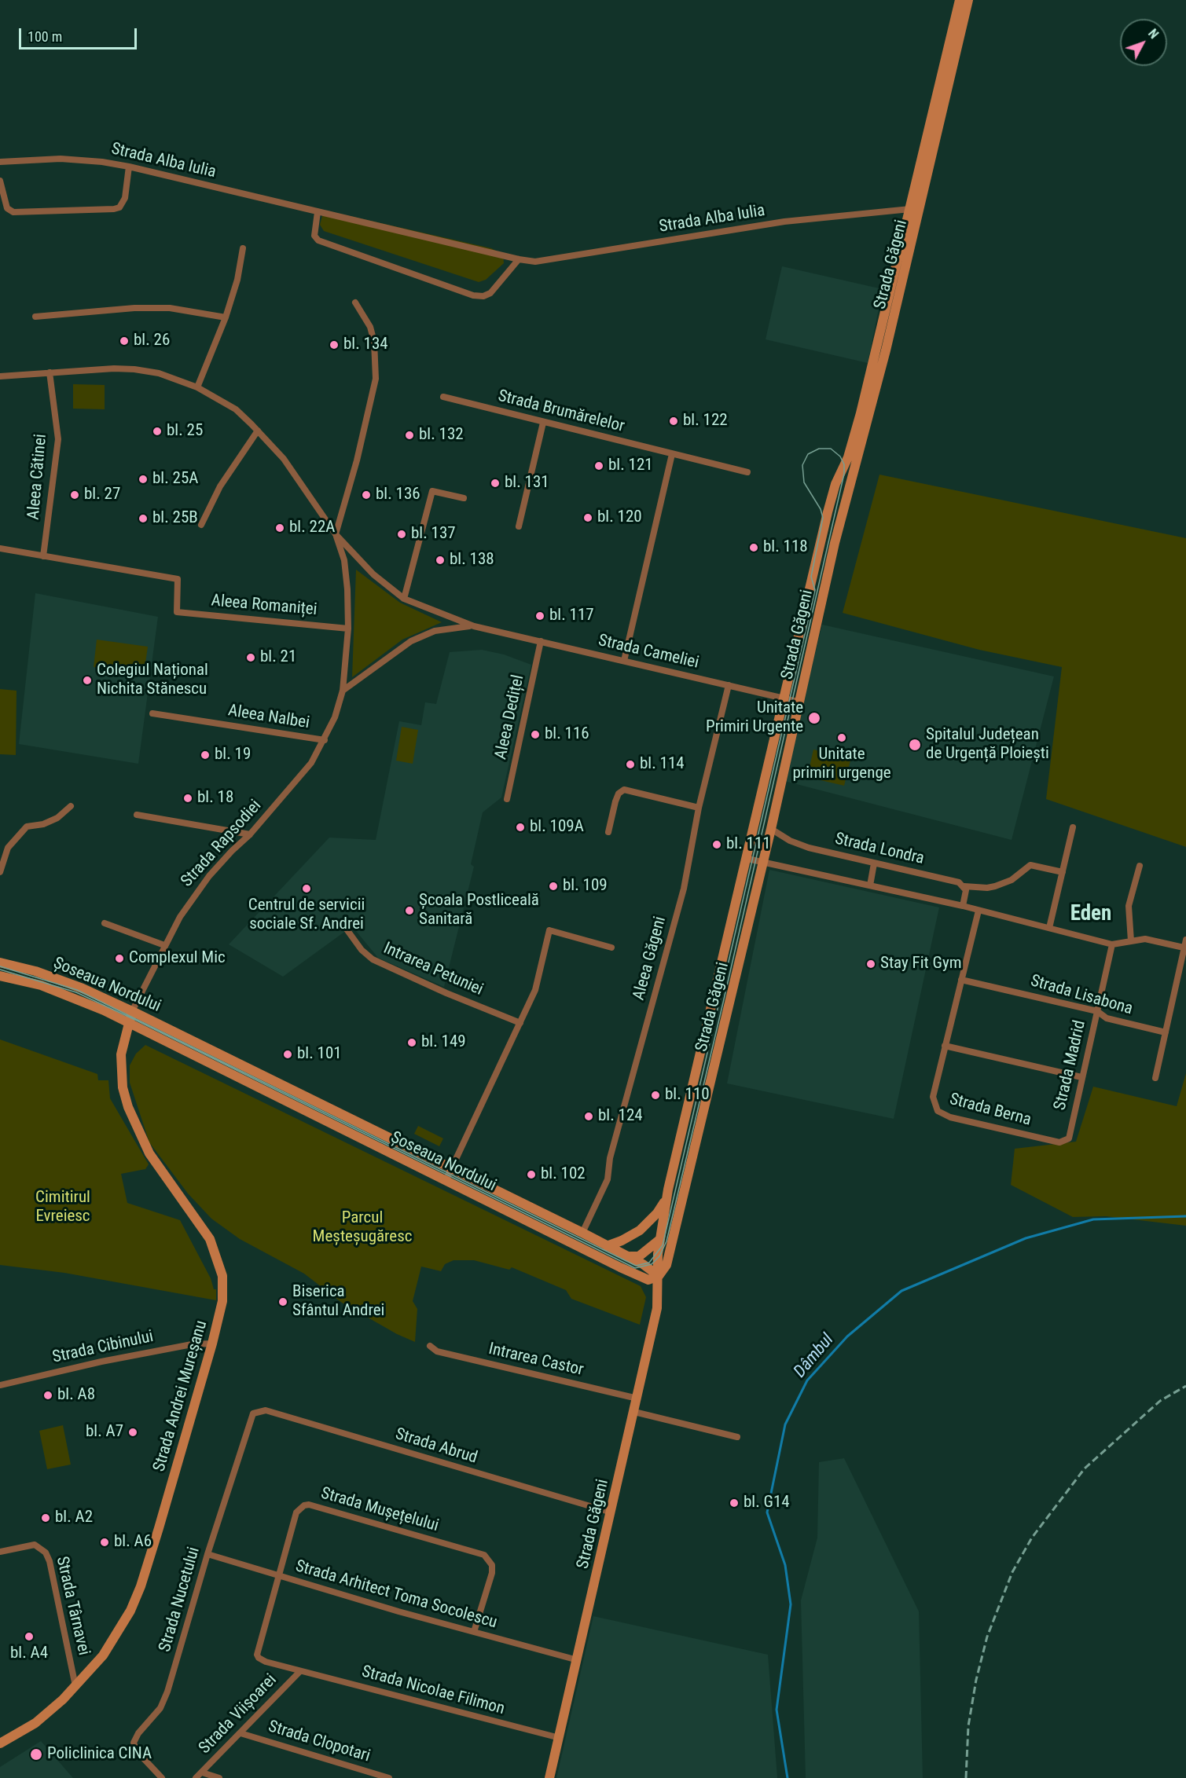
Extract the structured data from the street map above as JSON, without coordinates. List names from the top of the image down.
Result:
{
  "streets": {
    "main road": [
      "Strada Găgeni",
      "Strada Rapsodiei",
      "Șoseaua Nordului",
      "Strada Andrei Mureșanu"
    ],
    "street": [
      "Strada Alba Iulia",
      "Strada Brumărelelor",
      "Aleea Cătinei",
      "Aleea Romaniței",
      "Strada Cameliei",
      "Aleea Nalbei",
      "Aleea Dedițel",
      "Strada Londra",
      "Aleea Găgeni",
      "Intrarea Petuniei",
      "Strada Lisabona",
      "Strada Madrid",
      "Strada Berna",
      "Strada Cibinului",
      "Intrarea Castor",
      "Strada Abrud",
      "Strada Mușețelului",
      "Strada Arhitect Toma Socolescu",
      "Strada Nucetului",
      "Strada Târnavei",
      "Strada Nicolae Filimon",
      "Strada Viișoarei",
      "Strada Clopotari"
    ]
  },
  "crossings": [
    ["Strada Alba Iulia", "Strada Găgeni"],
    ["Strada Găgeni", "Strada Cameliei"],
    ["Strada Găgeni", "Strada Londra"],
    ["Strada Găgeni", "Șoseaua Nordului"],
    ["Strada Găgeni", "Intrarea Castor"],
    ["Strada Găgeni", "Strada Abrud"],
    ["Strada Găgeni", "Strada Arhitect Toma Socolescu"],
    ["Strada Găgeni", "Strada Nicolae Filimon"],
    ["Aleea Cătinei", "Aleea Romaniței"],
    ["Aleea Cătinei", "Strada Cameliei"],
    ["Aleea Romaniței", "Strada Rapsodiei"],
    ["Strada Cameliei", "Aleea Dedițel"],
    ["Strada Cameliei", "Strada Rapsodiei"],
    ["Strada Cameliei", "Aleea Găgeni"],
    ["Aleea Nalbei", "Strada Rapsodiei"],
    ["Strada Rapsodiei", "Șoseaua Nordului"],
    ["Strada Rapsodiei", "Strada Andrei Mureșanu"],
    ["Aleea Găgeni", "Șoseaua Nordului"],
    ["Șoseaua Nordului", "Strada Andrei Mureșanu"],
    ["Strada Lisabona", "Strada Madrid"],
    ["Strada Madrid", "Strada Berna"],
    ["Strada Cibinului", "Strada Andrei Mureșanu"],
    ["Strada Andrei Mureșanu", "Strada Târnavei"],
    ["Strada Abrud", "Strada Nucetului"],
    ["Strada Mușețelului", "Strada Arhitect Toma Socolescu"],
    ["Strada Mușețelului", "Strada Nicolae Filimon"],
    ["Strada Mușețelului", "Strada Viișoarei"],
    ["Strada Arhitect Toma Socolescu", "Strada Nucetului"],
    ["Strada Nicolae Filimon", "Strada Viișoarei"],
    ["Strada Viișoarei", "Strada Clopotari"]
  ],
  "districts": ["Eden"],
  "water": ["Dâmbul"],
  "parks": ["Cimitirul Evreiesc", "Parcul Meșteșugăresc"],
  "places": [
    "bl. 26",
    "bl. 134",
    "bl. 122",
    "bl. 25",
    "bl. 132",
    "bl. 121",
    "bl. 25A",
    "bl. 131",
    "bl. 27",
    "bl. 136",
    "bl. 120",
    "bl. 25B",
    "bl. 22A",
    "bl. 137",
    "bl. 118",
    "bl. 138",
    "bl. 117",
    "bl. 21",
    "Colegiul Național Nichita Stănescu",
    "Unitate Primiri Urgente",
    "bl. 116",
    "Unitate primiri urgenge",
    "Spitalul Județean de Urgență Ploiești",
    "bl. 19",
    "bl. 114",
    "bl. 18",
    "bl. 109A",
    "bl. 111",
    "bl. 109",
    "Centrul de servicii sociale Sf. Andrei",
    "Școala Postliceală Sanitară",
    "Complexul Mic",
    "Stay Fit Gym",
    "bl. 149",
    "bl. 101",
    "bl. 110",
    "bl. 124",
    "bl. 102",
    "Biserica Sfântul Andrei",
    "bl. A8",
    "bl. A7",
    "bl. G14",
    "bl. A2",
    "bl. A6",
    "bl. A4",
    "Policlinica CINA"
  ],
  "scale_bar": "100 m",
  "north": "top right"
}
